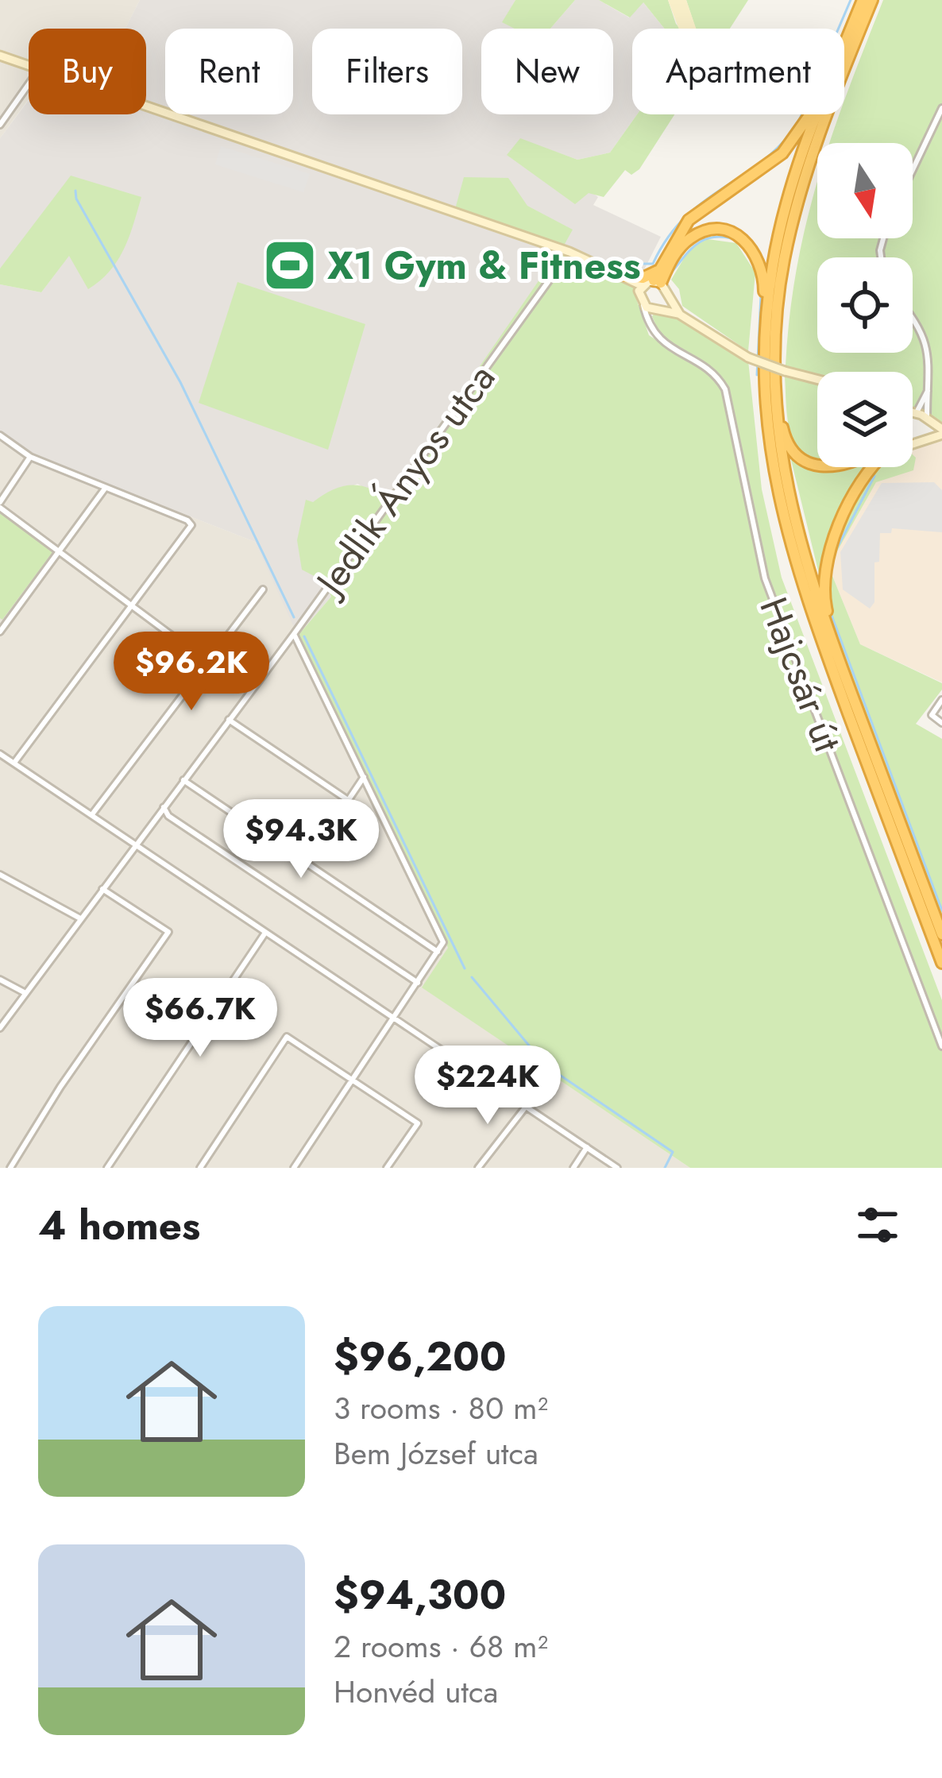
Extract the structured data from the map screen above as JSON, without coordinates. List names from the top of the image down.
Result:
{
  "streets": {
    "street": ["Jedlik Ányos utca", "Hajcsár út"]
  },
  "places": {
    "sports": ["X1 Gym & Fitness"]
  },
  "north": "bottom",
  "page": {
    "chip": [
      "Buy",
      "Rent",
      "Filters",
      "New",
      "Apartment"
    ],
    "price": [
      "$96.2K",
      "$94.3K",
      "$66.7K",
      "$224K"
    ],
    "heading": "4 homes",
    "list": [
      {
        "name": "$96,200",
        "note": "3 rooms · 80 m² · Bem József utca"
      },
      {
        "name": "$94,300",
        "note": "2 rooms · 68 m² · Honvéd utca"
      }
    ]
  }
}
